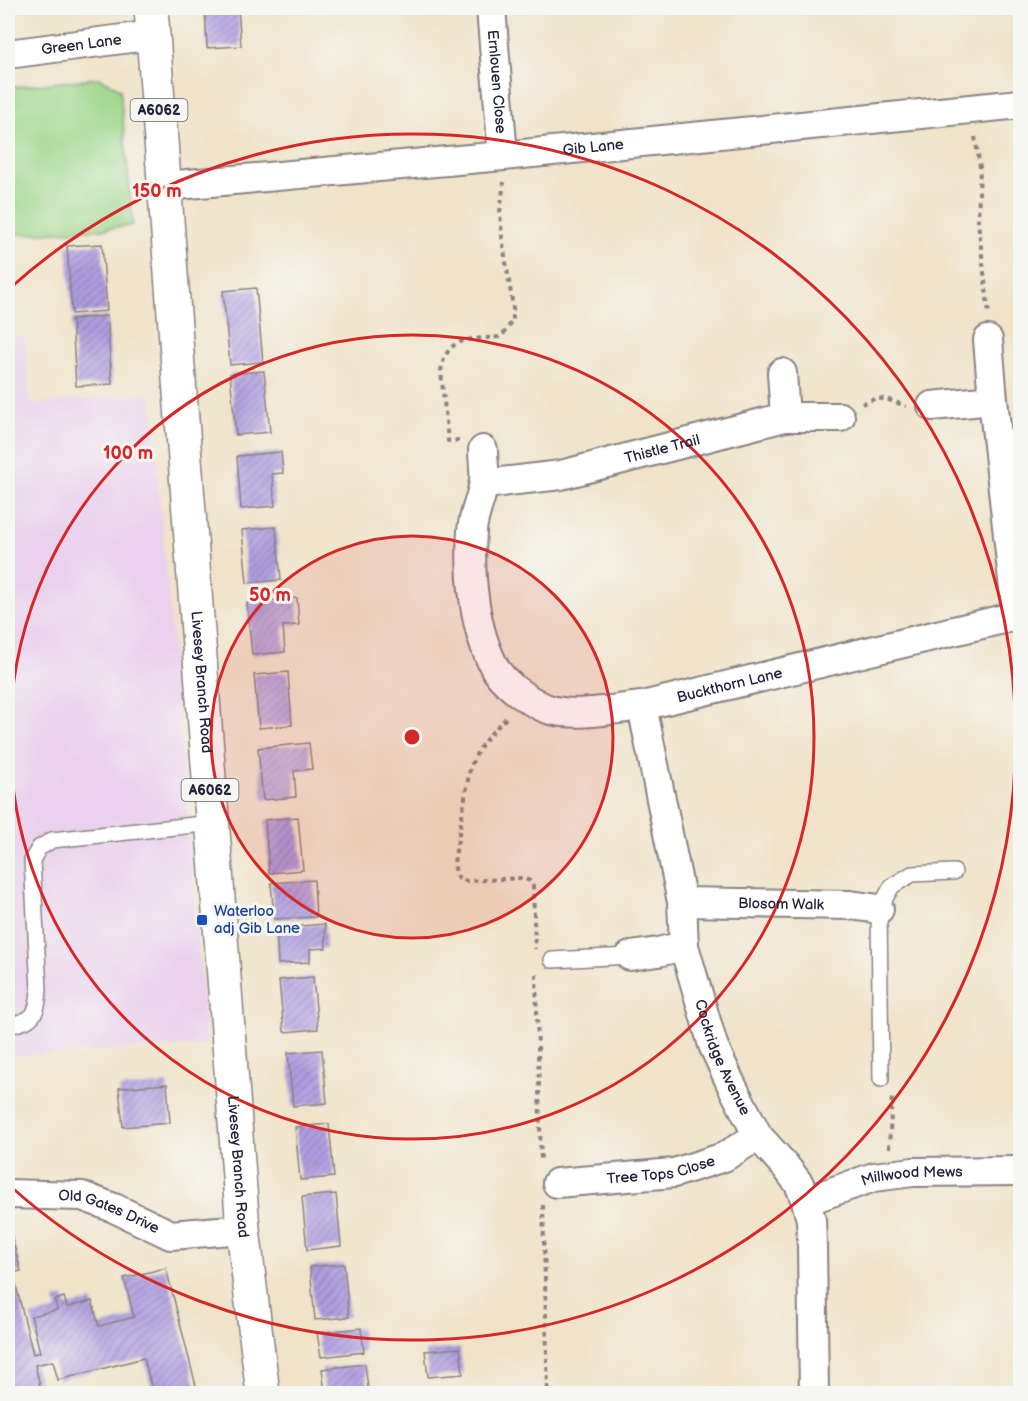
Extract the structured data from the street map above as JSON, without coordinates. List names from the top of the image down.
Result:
{
  "streets": {
    "main road": ["A6062", "Livesey Branch Road"],
    "street": [
      "Green Lane",
      "Ernlouen Close",
      "Gib Lane",
      "Thistle Trail",
      "Buckthorn Lane",
      "Blosom Walk",
      "Cockridge Avenue",
      "Tree Tops Close",
      "Millwood Mews",
      "Old Gates Drive"
    ]
  },
  "crossings": [
    ["Green Lane", "Livesey Branch Road"],
    ["Ernlouen Close", "Gib Lane"],
    ["Gib Lane", "Livesey Branch Road"],
    ["Thistle Trail", "Buckthorn Lane"],
    ["Livesey Branch Road", "Old Gates Drive"],
    ["Buckthorn Lane", "Cockridge Avenue"],
    ["Blosom Walk", "Cockridge Avenue"],
    ["Cockridge Avenue", "Tree Tops Close"],
    ["Cockridge Avenue", "Millwood Mews"]
  ],
  "places": {
    "transit": ["Waterloo adj Gib Lane"]
  },
  "rings": ["150 m", "100 m", "50 m"]
}
